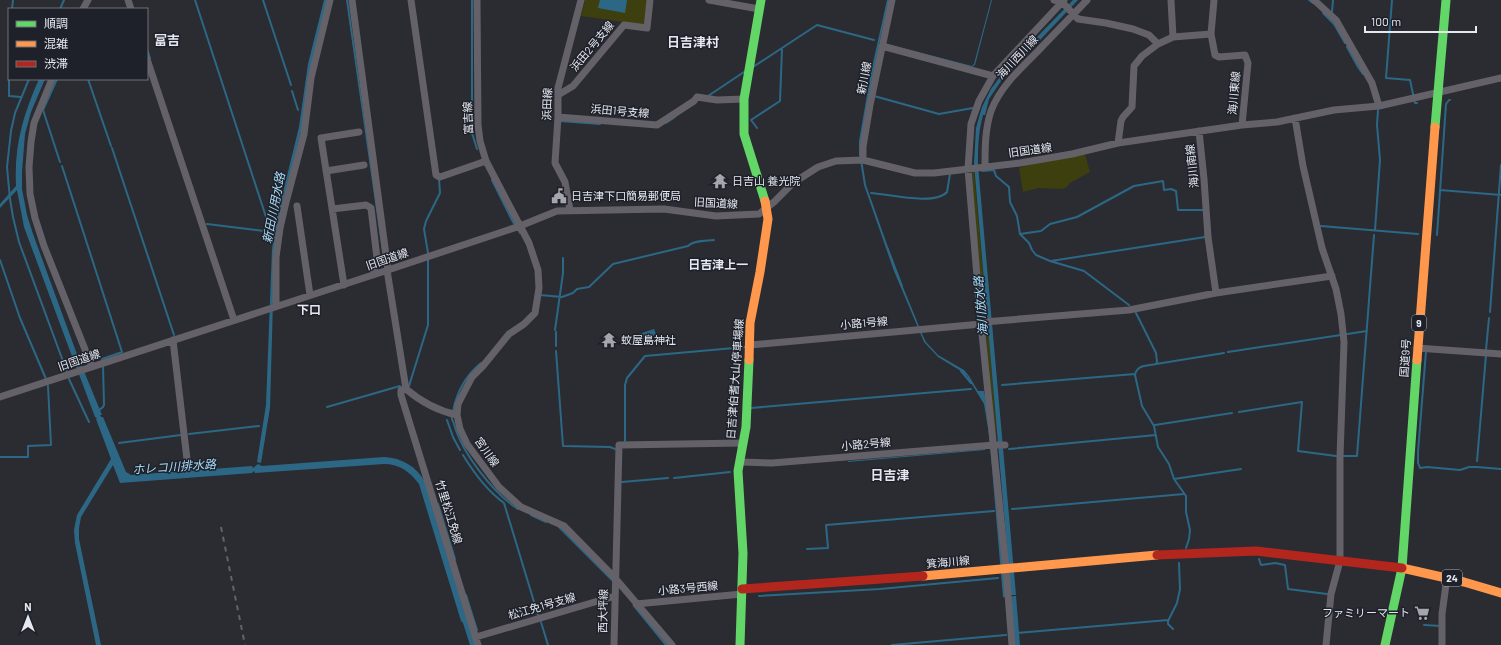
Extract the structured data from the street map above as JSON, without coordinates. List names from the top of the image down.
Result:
{
  "streets": {
    "main road": [
      "9",
      "国道9号",
      "日吉津伯耆大山停車場線",
      "箕海川線",
      "24"
    ],
    "street": [
      "浜田2号支線",
      "海川西川線",
      "新川線",
      "海川東線",
      "浜田線",
      "浜田1号支線",
      "富吉線",
      "旧国道線",
      "海川南線",
      "小路1号線",
      "小路2号線",
      "宮川線",
      "竹里松江免線",
      "小路3号西線",
      "松江免1号支線",
      "西大坪線"
    ]
  },
  "crossings": [
    ["浜田2号支線", "浜田線"],
    ["海川西川線", "旧国道線"],
    ["新川線", "旧国道線"],
    ["海川東線", "旧国道線"],
    ["浜田線", "浜田1号支線"],
    ["浜田線", "旧国道線"],
    ["浜田1号支線", "日吉津伯耆大山停車場線"],
    ["富吉線", "旧国道線"],
    ["旧国道線", "海川南線"],
    ["旧国道線", "国道9号"],
    ["旧国道線", "日吉津伯耆大山停車場線"],
    ["海川南線", "小路1号線"],
    ["小路1号線", "日吉津伯耆大山停車場線"],
    ["国道9号", "箕海川線"],
    ["国道9号", "24"],
    ["日吉津伯耆大山停車場線", "小路2号線"],
    ["日吉津伯耆大山停車場線", "箕海川線"],
    ["日吉津伯耆大山停車場線", "小路3号西線"],
    ["日吉津伯耆大山停車場線", "西大坪線"],
    ["宮川線", "小路3号西線"],
    ["宮川線", "西大坪線"],
    ["竹里松江免線", "松江免1号支線"],
    ["箕海川線", "24"],
    ["箕海川線", "小路3号西線"],
    ["松江免1号支線", "西大坪線"]
  ],
  "districts": [
    "富吉",
    "日吉津村",
    "日吉津上一",
    "下口",
    "日吉津"
  ],
  "water": ["新田川用水路", "海川放水路", "ホレコ川排水路"],
  "places": {
    "temple": ["日吉山 養光院", "蚊屋島神社"],
    "public building": ["日吉津下口簡易郵便局"],
    "supermarket": ["ファミリーマート"]
  },
  "legend": ["順調", "混雑", "渋滞"],
  "scale_bar": "100 m",
  "north": "top"
}
